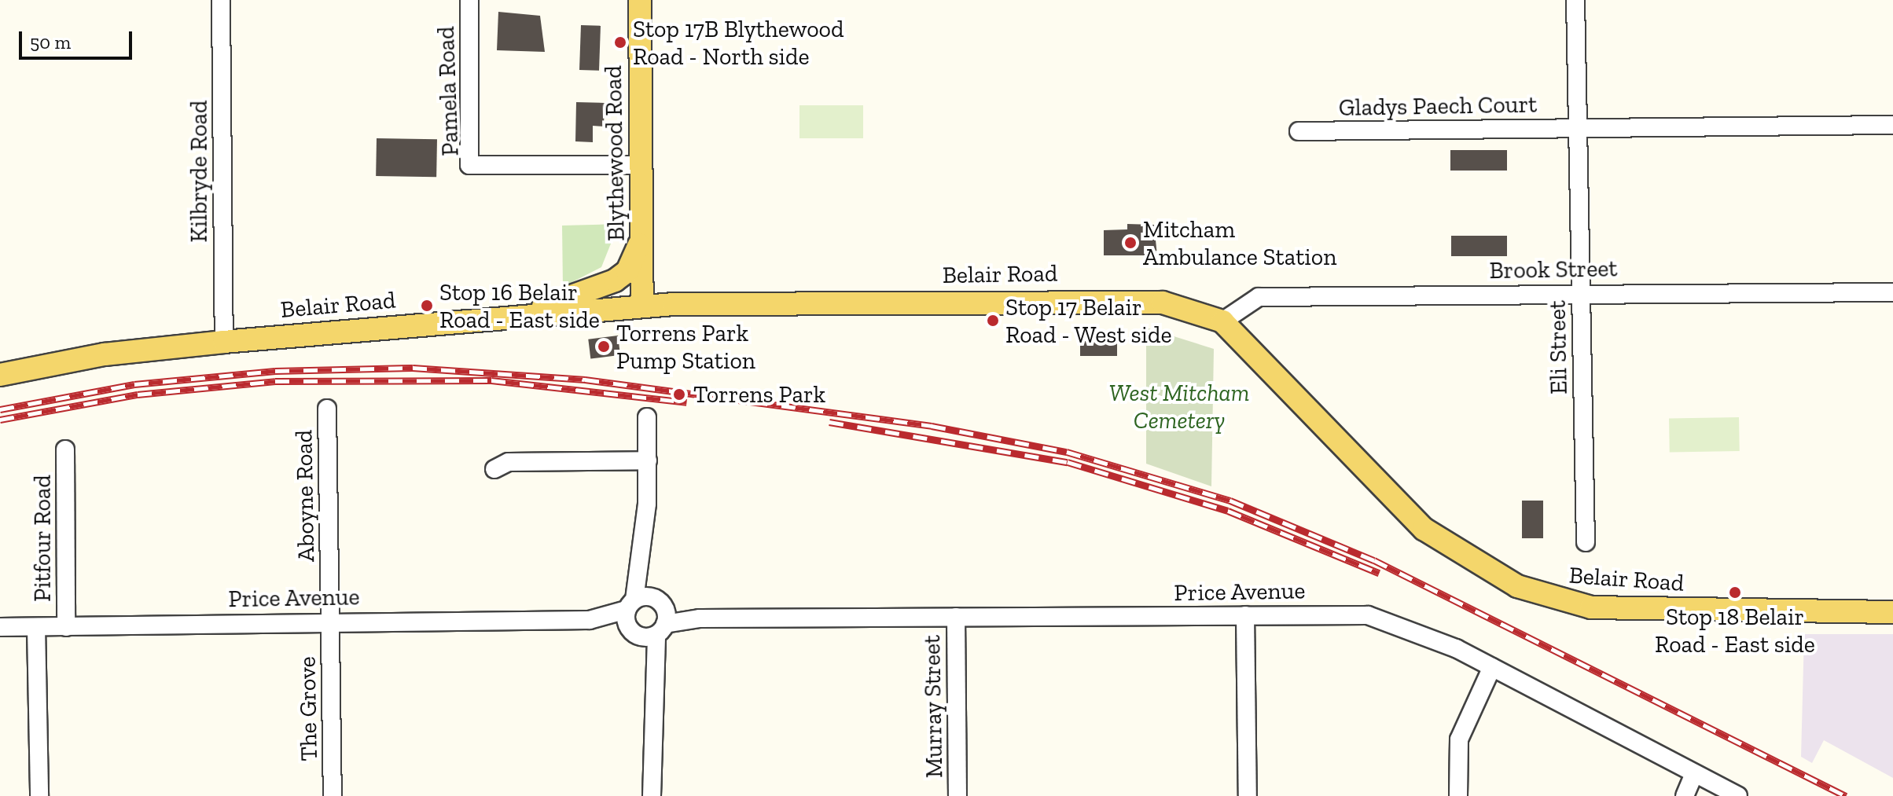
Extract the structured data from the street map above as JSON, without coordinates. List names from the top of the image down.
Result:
{
  "streets": {
    "main road": ["Blythewood Road", "Belair Road"],
    "street": [
      "Pamela Road",
      "Gladys Paech Court",
      "Kilbryde Road",
      "Brook Street",
      "Eli Street",
      "Aboyne Road",
      "Pitfour Road",
      "Price Avenue",
      "Murray Street",
      "The Grove"
    ]
  },
  "crossings": [
    ["Pamela Road", "Blythewood Road"],
    ["Gladys Paech Court", "Eli Street"],
    ["Blythewood Road", "Belair Road"],
    ["Kilbryde Road", "Belair Road"],
    ["Brook Street", "Belair Road"],
    ["Brook Street", "Eli Street"],
    ["Aboyne Road", "Price Avenue"],
    ["Aboyne Road", "The Grove"],
    ["Pitfour Road", "Price Avenue"],
    ["Price Avenue", "Murray Street"],
    ["Price Avenue", "The Grove"]
  ],
  "parks": ["West Mitcham Cemetery"],
  "places": [
    "Stop 17B Blythewood Road - North side",
    "Mitcham Ambulance Station",
    "Stop 16 Belair Road - East side",
    "Stop 17 Belair Road - West side",
    "Torrens Park Pump Station",
    "Torrens Park",
    "Stop 18 Belair Road - East side"
  ],
  "scale_bar": "50 m"
}
